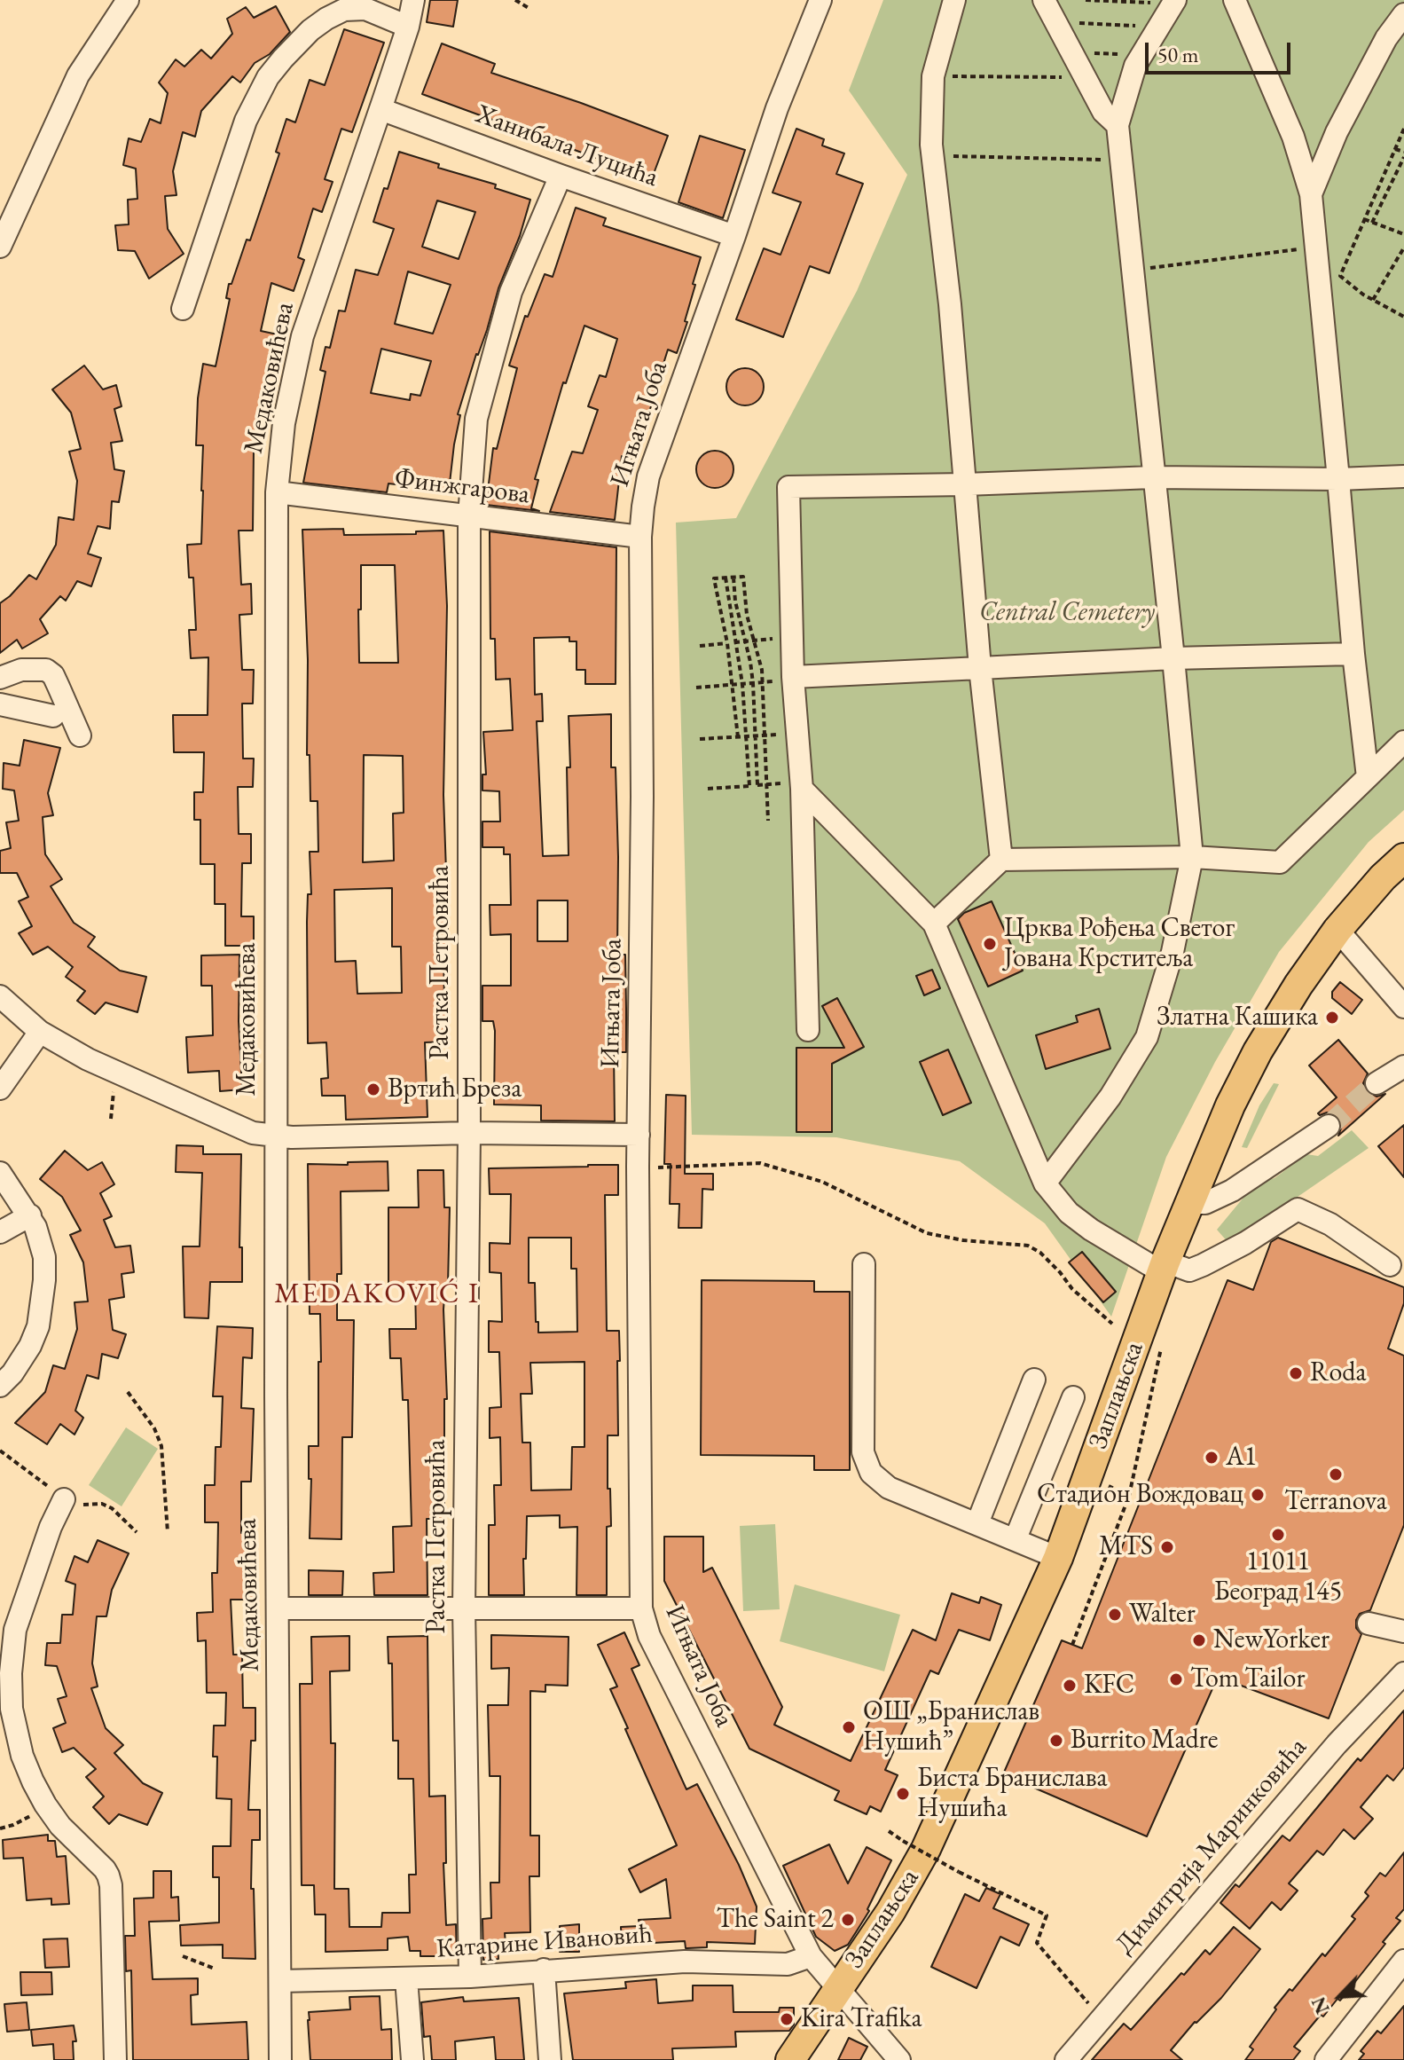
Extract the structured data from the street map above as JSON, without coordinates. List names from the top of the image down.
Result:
{
  "streets": {
    "main road": ["Заплањска"],
    "street": [
      "Ханибала Луцића",
      "Медаковићева",
      "Игњата Јоба",
      "Финжгарова",
      "Растка Петровића",
      "Димитрија Маринковића",
      "Катарине Ивановић"
    ]
  },
  "crossings": [
    ["Ханибала Луцића", "Медаковићева"],
    ["Ханибала Луцића", "Игњата Јоба"],
    ["Ханибала Луцића", "Растка Петровића"],
    ["Медаковићева", "Финжгарова"],
    ["Медаковићева", "Катарине Ивановић"],
    ["Игњата Јоба", "Финжгарова"],
    ["Игњата Јоба", "Заплањска"],
    ["Игњата Јоба", "Катарине Ивановић"],
    ["Финжгарова", "Растка Петровића"],
    ["Растка Петровића", "Катарине Ивановић"]
  ],
  "districts": ["MEDAKOVIĆ I"],
  "parks": ["Central Cemetery"],
  "places": [
    "Црква Рођења Светог Јована Крститеља",
    "Златна Кашика",
    "Вртић Бреза",
    "Roda",
    "A1",
    "Terranova",
    "Стадион Вождовац",
    "11011 Београд 145",
    "MTS",
    "Walter",
    "NewYorker",
    "Tom Tailor",
    "KFC",
    "ОШ „Бранислав Нушић”",
    "Burrito Madre",
    "Биста Бранислава Нушића",
    "The Saint 2",
    "Kira Trafika"
  ],
  "scale_bar": "50 m",
  "north": "bottom left"
}
